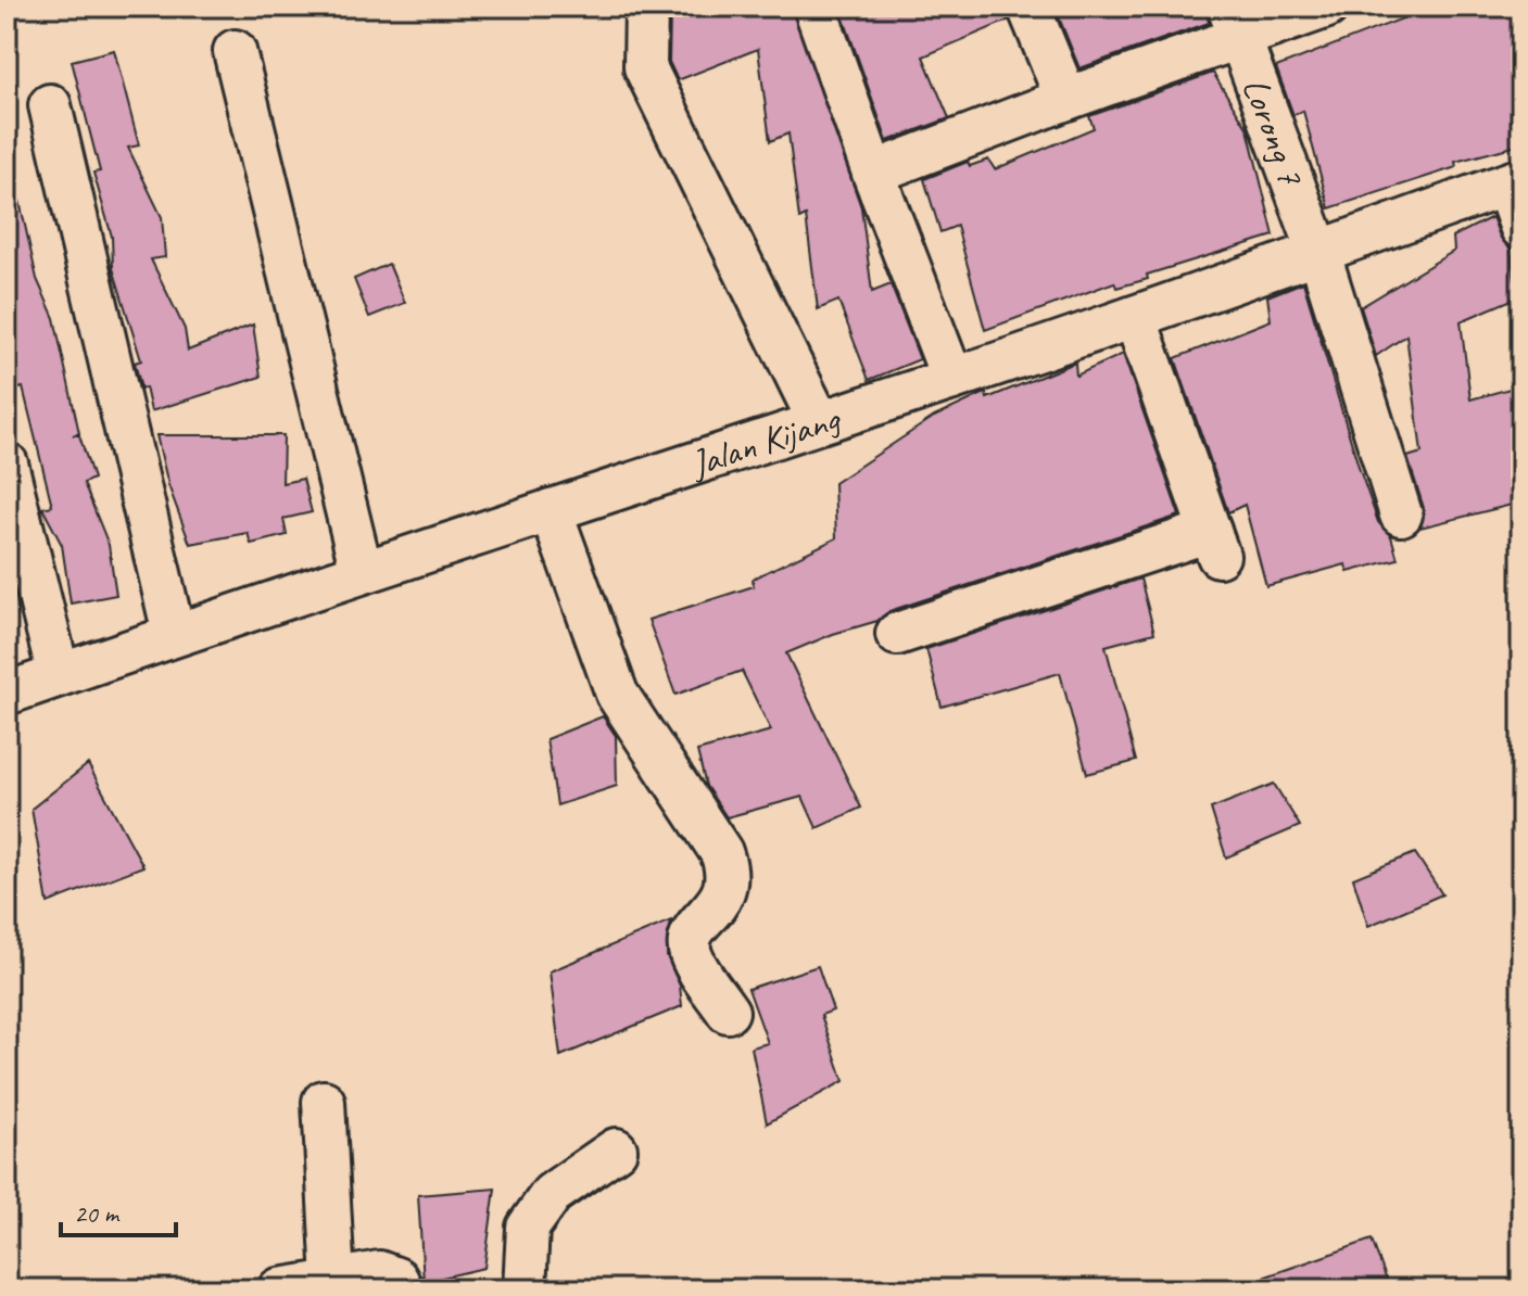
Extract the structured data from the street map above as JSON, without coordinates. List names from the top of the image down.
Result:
{
  "streets": {
    "street": ["Lorong 7", "Jalan Kijang"]
  },
  "crossings": [
    ["Lorong 7", "Jalan Kijang"]
  ],
  "scale_bar": "20 m"
}
